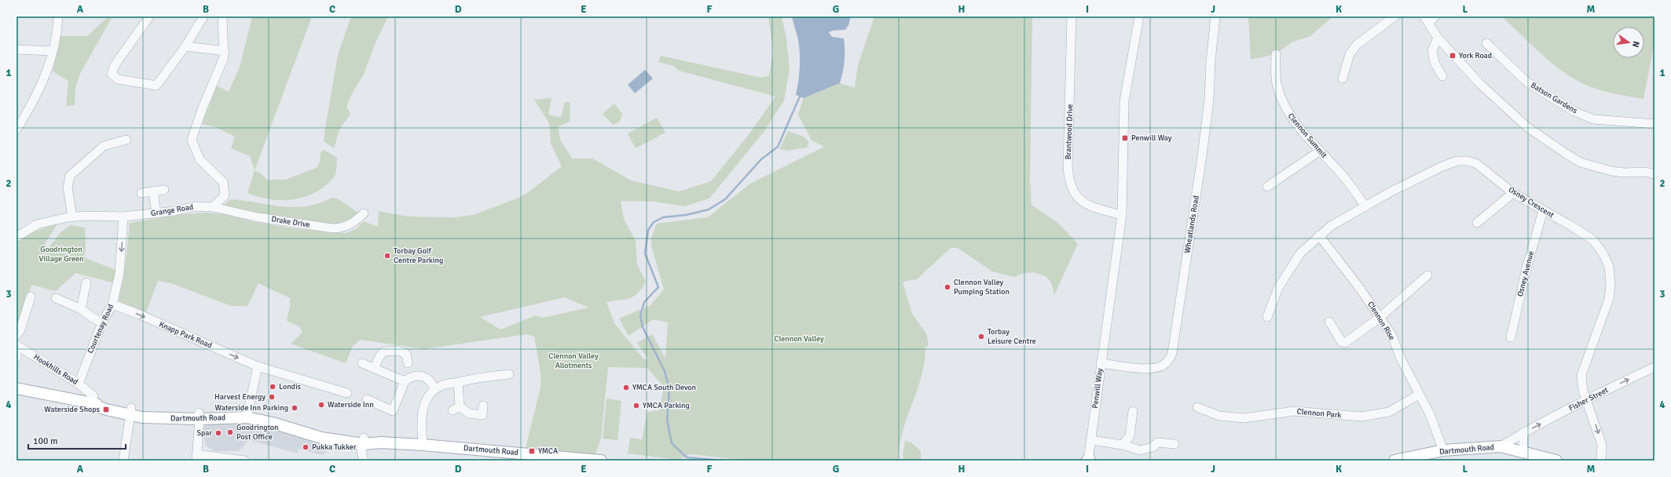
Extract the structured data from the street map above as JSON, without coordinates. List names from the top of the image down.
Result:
{
  "streets": {
    "main road": ["Dartmouth Road"],
    "street": [
      "Batson Gardens",
      "Brantwood Drive",
      "Clennon Summit",
      "Osney Crescent",
      "Grange Road",
      "Drake Drive",
      "Wheatlands Road",
      "Osney Avenue",
      "Clennon Rise",
      "Courtenay Road",
      "Knapp Park Road",
      "Hookhills Road",
      "Penwill Way",
      "Fisher Street",
      "Clennon Park"
    ]
  },
  "crossings": [
    ["Brantwood Drive", "Penwill Way"],
    ["Clennon Summit", "Osney Crescent"],
    ["Osney Crescent", "Osney Avenue"],
    ["Osney Crescent", "Clennon Rise"],
    ["Osney Crescent", "Fisher Street"],
    ["Grange Road", "Drake Drive"],
    ["Grange Road", "Courtenay Road"],
    ["Wheatlands Road", "Penwill Way"],
    ["Clennon Rise", "Clennon Park"],
    ["Clennon Rise", "Dartmouth Road"],
    ["Courtenay Road", "Knapp Park Road"],
    ["Courtenay Road", "Hookhills Road"],
    ["Hookhills Road", "Dartmouth Road"],
    ["Fisher Street", "Dartmouth Road"]
  ],
  "one_way": ["Courtenay Road", "Knapp Park Road", "Fisher Street"],
  "parks": ["Goodrington Village Green", "Clennon Valley", "Clennon Valley Allotments"],
  "places": {
    "transit": [
      "York Road",
      "Penwill Way",
      "Waterside Shops",
      "YMCA"
    ],
    "other": [
      "Torbay Golf Centre Parking",
      "Clennon Valley Pumping Station",
      "Torbay Leisure Centre",
      "Londis",
      "YMCA South Devon",
      "Harvest Energy",
      "Waterside Inn",
      "YMCA Parking",
      "Waterside Inn Parking",
      "Goodrington Post Office",
      "Spar",
      "Pukka Tukker"
    ]
  },
  "scale_bar": "100 m",
  "north": "right",
  "grid": {
    "columns": [
      "A",
      "B",
      "C",
      "D",
      "E",
      "F",
      "G",
      "H",
      "I",
      "J",
      "K",
      "L",
      "M"
    ],
    "rows": [
      "1",
      "2",
      "3",
      "4"
    ]
  }
}
